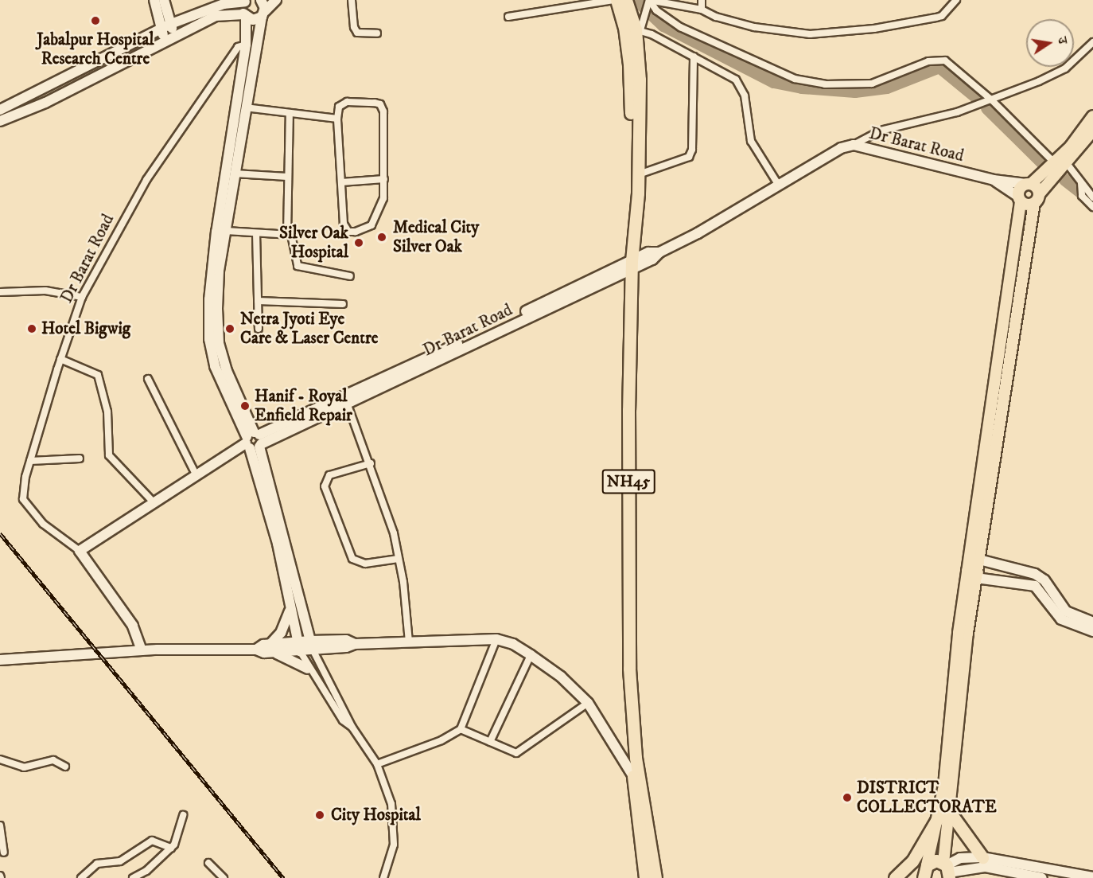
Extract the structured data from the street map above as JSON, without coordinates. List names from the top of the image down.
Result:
{
  "streets": {
    "highway": ["NH45"],
    "street": ["Dr Barat Road"]
  },
  "crossings": [
    ["Dr Barat Road", "NH45"]
  ],
  "places": [
    "Jabalpur Hospital Research Centre",
    "Medical City Silver Oak",
    "Silver Oak Hospital",
    "Hotel Bigwig",
    "Netra Jyoti Eye Care & Laser Centre",
    "Hanif - Royal Enfield Repair",
    "DISTRICT COLLECTORATE",
    "City Hospital"
  ],
  "north": "right"
}
